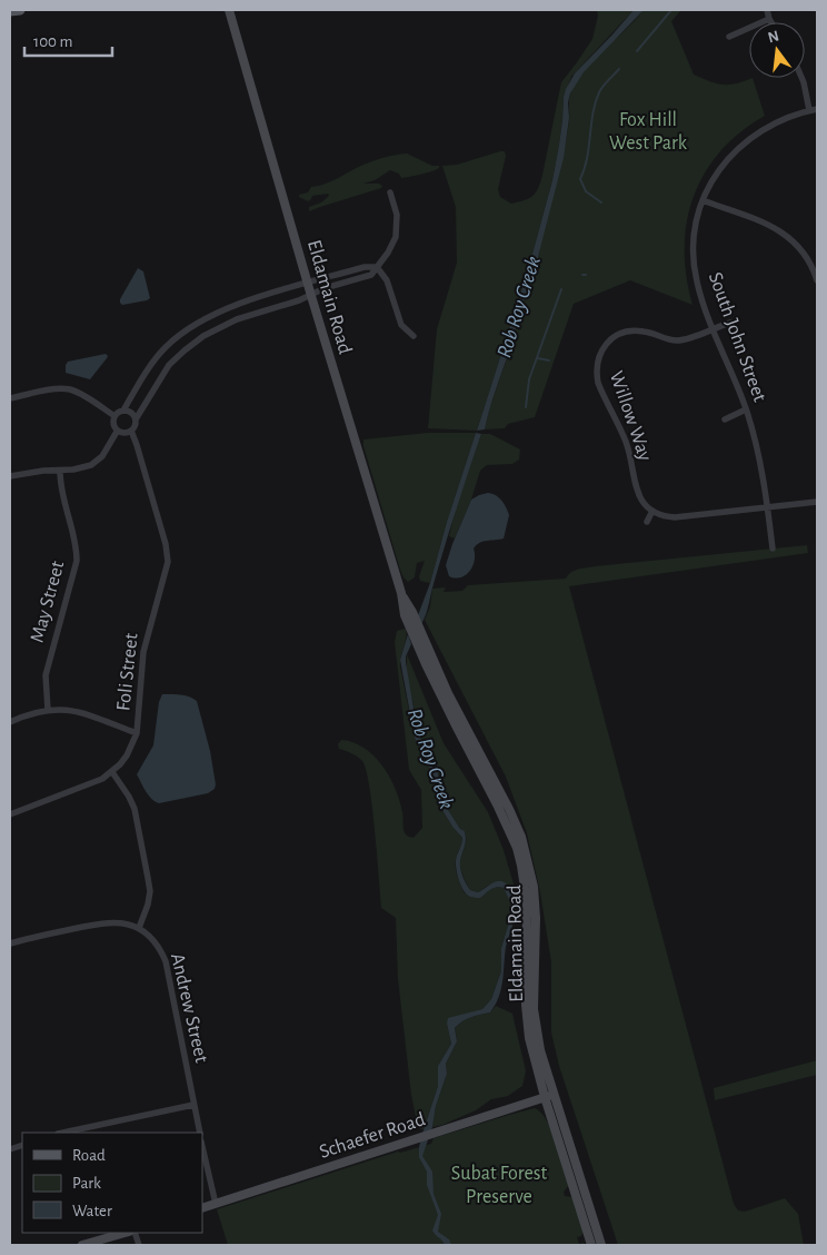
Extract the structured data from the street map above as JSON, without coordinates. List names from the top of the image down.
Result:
{
  "streets": {
    "main road": ["Eldamain Road", "Schaefer Road"],
    "street": [
      "South John Street",
      "Willow Way",
      "May Street",
      "Foli Street",
      "Andrew Street"
    ]
  },
  "crossings": [
    ["Eldamain Road", "Schaefer Road"],
    ["South John Street", "Willow Way"]
  ],
  "water": ["Rob Roy Creek"],
  "parks": ["Fox Hill West Park", "Subat Forest Preserve"],
  "legend": ["Road", "Park", "Water"],
  "scale_bar": "100 m",
  "north": "top"
}
